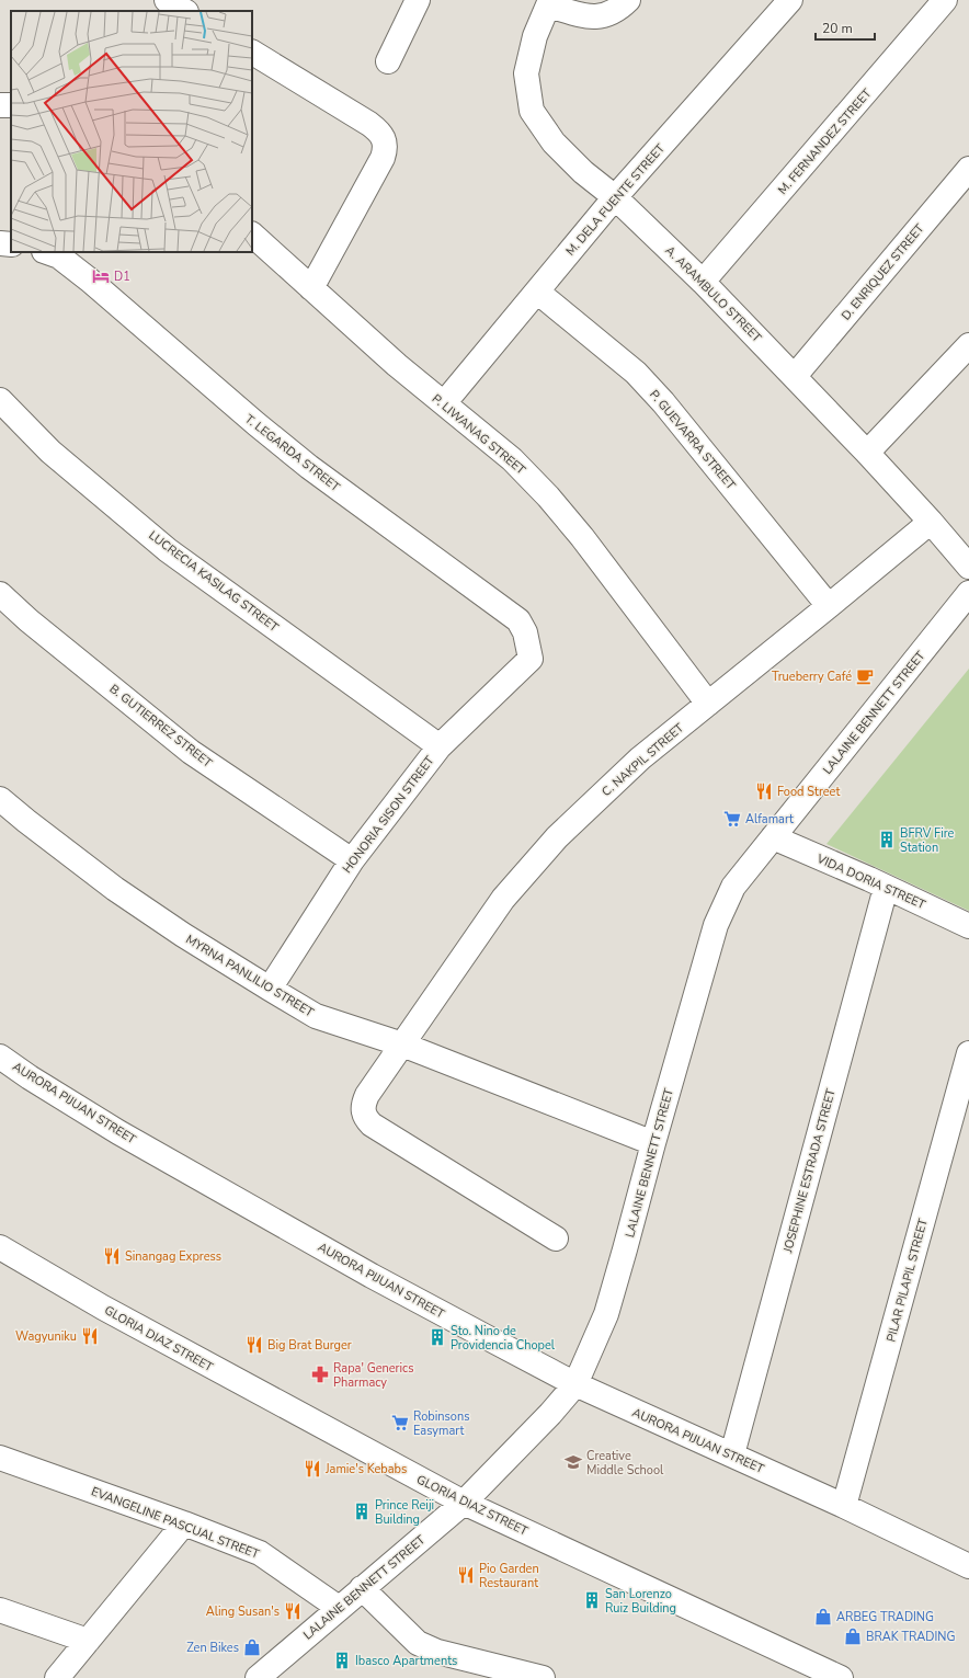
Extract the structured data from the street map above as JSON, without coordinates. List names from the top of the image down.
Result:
{
  "streets": {
    "street": [
      "M. FERNANDEZ STREET",
      "M. DELA FUENTE STREET",
      "D. ENRIQUEZ STREET",
      "A. ARAMBULO STREET",
      "P. LIWANAG STREET",
      "P. GUEVARRA STREET",
      "T. LEGARDA STREET",
      "LUCRECIA KASILAG STREET",
      "LALAINE BENNETT STREET",
      "B. GUTIERREZ STREET",
      "C. NAKPIL STREET",
      "HONORIA SISON STREET",
      "VIDA DORIA STREET",
      "MYRNA PANLILIO STREET",
      "AURORA PIJUAN STREET",
      "JOSEPHINE ESTRADA STREET",
      "PILAR PILAPIL STREET",
      "GLORIA DIAZ STREET",
      "EVANGELINE PASCUAL STREET"
    ]
  },
  "crossings": [
    ["M. FERNANDEZ STREET", "A. ARAMBULO STREET"],
    ["M. DELA FUENTE STREET", "A. ARAMBULO STREET"],
    ["M. DELA FUENTE STREET", "P. LIWANAG STREET"],
    ["M. DELA FUENTE STREET", "P. GUEVARRA STREET"],
    ["D. ENRIQUEZ STREET", "A. ARAMBULO STREET"],
    ["A. ARAMBULO STREET", "C. NAKPIL STREET"],
    ["P. LIWANAG STREET", "C. NAKPIL STREET"],
    ["P. GUEVARRA STREET", "C. NAKPIL STREET"],
    ["T. LEGARDA STREET", "HONORIA SISON STREET"],
    ["LUCRECIA KASILAG STREET", "HONORIA SISON STREET"],
    ["LALAINE BENNETT STREET", "VIDA DORIA STREET"],
    ["LALAINE BENNETT STREET", "MYRNA PANLILIO STREET"],
    ["LALAINE BENNETT STREET", "AURORA PIJUAN STREET"],
    ["LALAINE BENNETT STREET", "GLORIA DIAZ STREET"],
    ["LALAINE BENNETT STREET", "EVANGELINE PASCUAL STREET"],
    ["B. GUTIERREZ STREET", "HONORIA SISON STREET"],
    ["C. NAKPIL STREET", "MYRNA PANLILIO STREET"],
    ["HONORIA SISON STREET", "MYRNA PANLILIO STREET"],
    ["VIDA DORIA STREET", "JOSEPHINE ESTRADA STREET"],
    ["AURORA PIJUAN STREET", "JOSEPHINE ESTRADA STREET"],
    ["AURORA PIJUAN STREET", "PILAR PILAPIL STREET"]
  ],
  "places": {
    "hotel": ["D1"],
    "cafe": ["Trueberry Café"],
    "restaurant": [
      "Food Street",
      "Sinangag Express",
      "Wagyuniku",
      "Big Brat Burger",
      "Jamie's Kebabs",
      "Pio Garden Restaurant",
      "Aling Susan's"
    ],
    "supermarket": ["Alfamart", "Robinsons Easymart"],
    "building": [
      "BFRV Fire Station",
      "Sto. Nino de Providencia Chopel",
      "Prince Reiji Building",
      "San Lorenzo Ruiz Building",
      "Ibasco Apartments"
    ],
    "pharmacy": ["Rapa' Generics Pharmacy"],
    "school or university": ["Creative Middle School"],
    "shop": ["ARBEG TRADING", "BRAK TRADING", "Zen Bikes"]
  },
  "scale_bar": "20 m"
}
